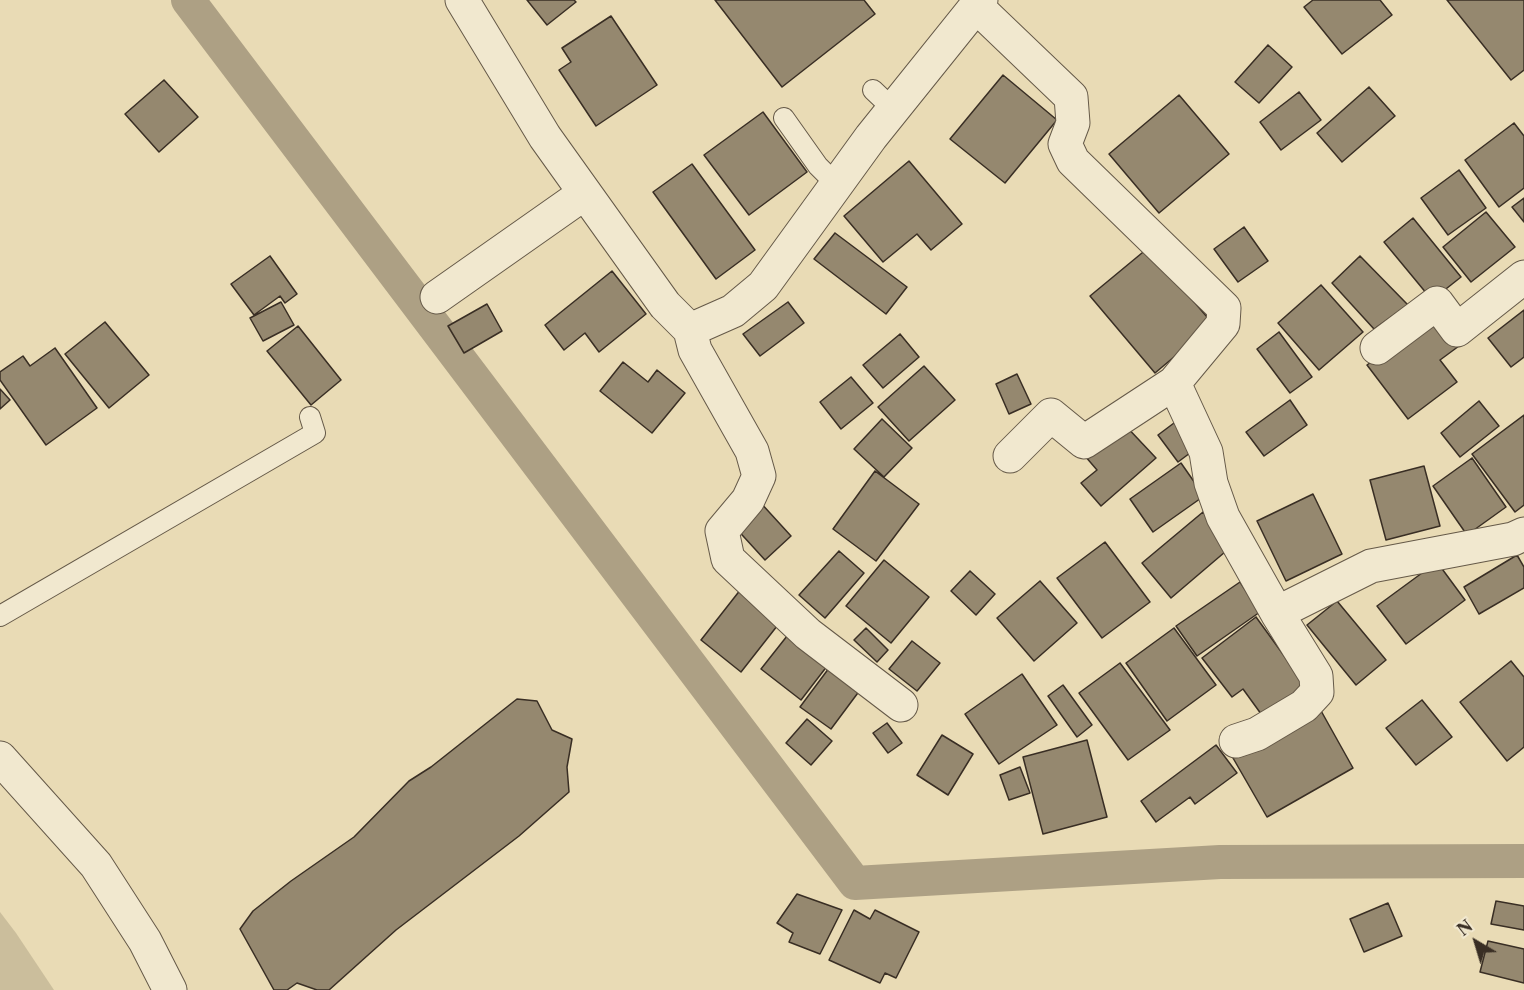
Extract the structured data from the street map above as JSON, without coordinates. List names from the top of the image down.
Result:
{
  "north": "top left"
}
